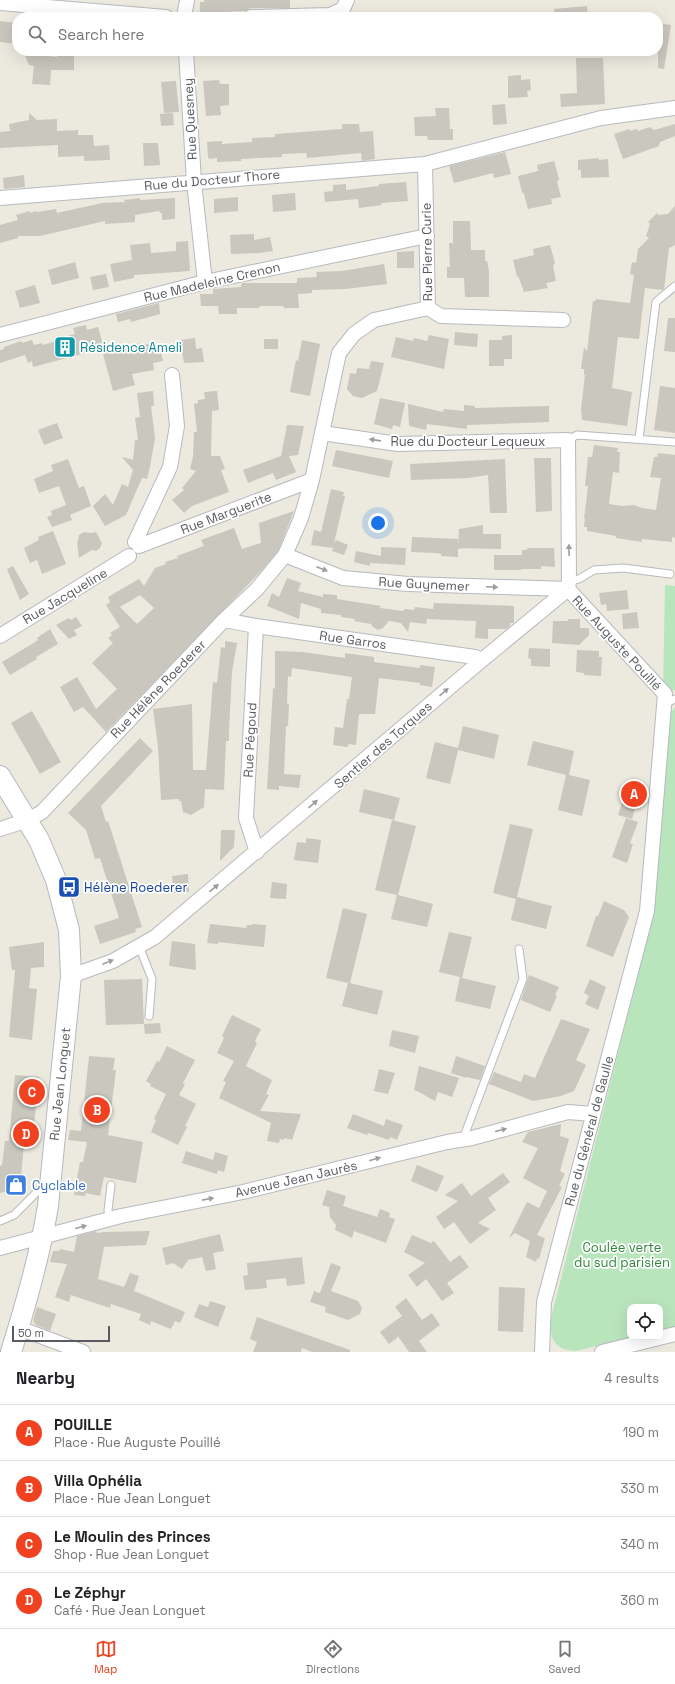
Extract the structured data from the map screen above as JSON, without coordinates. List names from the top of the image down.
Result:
{
  "streets": {
    "street": [
      "Rue Quesney",
      "Rue du Docteur Thore",
      "Rue Pierre Curie",
      "Rue Madeleine Crenon",
      "Rue du Docteur Lequeux",
      "Rue Marguerite",
      "Rue Guynemer",
      "Rue Jacqueline",
      "Rue Garros",
      "Rue Auguste Pouillé",
      "Rue Hélène Roederer",
      "Rue Pégoud",
      "Sentier des Torques",
      "Rue Jean Longuet",
      "Rue du Général de Gaulle",
      "Avenue Jean Jaurès"
    ]
  },
  "crossings": [
    ["Rue Quesney", "Rue du Docteur Thore"],
    ["Rue Quesney", "Rue Madeleine Crenon"],
    ["Rue du Docteur Thore", "Rue Pierre Curie"],
    ["Rue Pierre Curie", "Rue Madeleine Crenon"],
    ["Rue Pierre Curie", "Rue du Docteur Lequeux"],
    ["Rue Pierre Curie", "Rue Marguerite"],
    ["Rue Pierre Curie", "Rue Guynemer"],
    ["Rue Pierre Curie", "Rue Hélène Roederer"],
    ["Rue Marguerite", "Rue Jacqueline"],
    ["Rue Guynemer", "Rue Auguste Pouillé"],
    ["Rue Guynemer", "Rue Hélène Roederer"],
    ["Rue Guynemer", "Sentier des Torques"],
    ["Rue Garros", "Rue Hélène Roederer"],
    ["Rue Garros", "Rue Pégoud"],
    ["Rue Garros", "Sentier des Torques"],
    ["Rue Auguste Pouillé", "Sentier des Torques"],
    ["Rue Auguste Pouillé", "Rue du Général de Gaulle"],
    ["Rue Hélène Roederer", "Rue Jean Longuet"],
    ["Rue Pégoud", "Sentier des Torques"],
    ["Sentier des Torques", "Rue Jean Longuet"],
    ["Rue Jean Longuet", "Avenue Jean Jaurès"],
    ["Rue du Général de Gaulle", "Avenue Jean Jaurès"]
  ],
  "one_way": ["Rue Guynemer", "Sentier des Torques", "Avenue Jean Jaurès"],
  "parks": ["Coulée verte du sud parisien"],
  "places": {
    "building": ["Résidence Ameli"],
    "bus stop": ["Hélène Roederer"],
    "shop": ["Cyclable"]
  },
  "scale_bar": "50 m",
  "page": {
    "search": "Search here",
    "pins": [
      "A",
      "C",
      "B",
      "D"
    ],
    "scale": "50 m",
    "heading": ["Nearby", "4 results"],
    "list": [
      {
        "mark": "A",
        "name": "POUILLE",
        "note": "Place · Rue Auguste Pouillé",
        "value": "190 m"
      },
      {
        "mark": "B",
        "name": "Villa Ophélia",
        "note": "Place · Rue Jean Longuet",
        "value": "330 m"
      },
      {
        "mark": "C",
        "name": "Le Moulin des Princes",
        "note": "Shop · Rue Jean Longuet",
        "value": "340 m"
      },
      {
        "mark": "D",
        "name": "Le Zéphyr",
        "note": "Café · Rue Jean Longuet",
        "value": "360 m"
      }
    ],
    "nav": ["Map", "Directions", "Saved"]
  }
}
